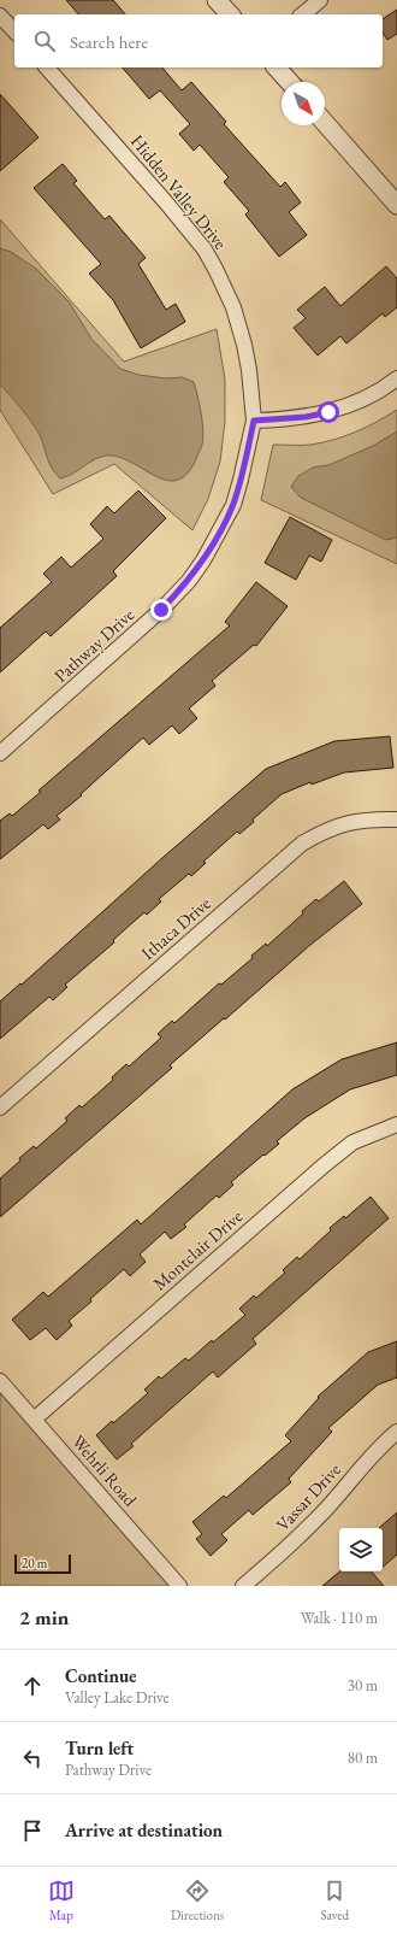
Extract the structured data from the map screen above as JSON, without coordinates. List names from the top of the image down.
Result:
{
  "streets": {
    "street": [
      "Hidden Valley Drive",
      "Pathway Drive",
      "Ithaca Drive",
      "Montclair Drive",
      "Wehrli Road",
      "Vassar Drive"
    ]
  },
  "crossings": [
    ["Hidden Valley Drive", "Pathway Drive"],
    ["Montclair Drive", "Wehrli Road"]
  ],
  "scale_bar": "20 m",
  "north": "bottom right",
  "page": {
    "search": "Search here",
    "scale": "20 m",
    "heading": ["2 min", "Walk · 110 m"],
    "list": [
      ["Continue", "Valley Lake Drive", "30 m"],
      ["Turn left", "Pathway Drive", "80 m"],
      "Arrive at destination"
    ],
    "nav": ["Map", "Directions", "Saved"]
  }
}
